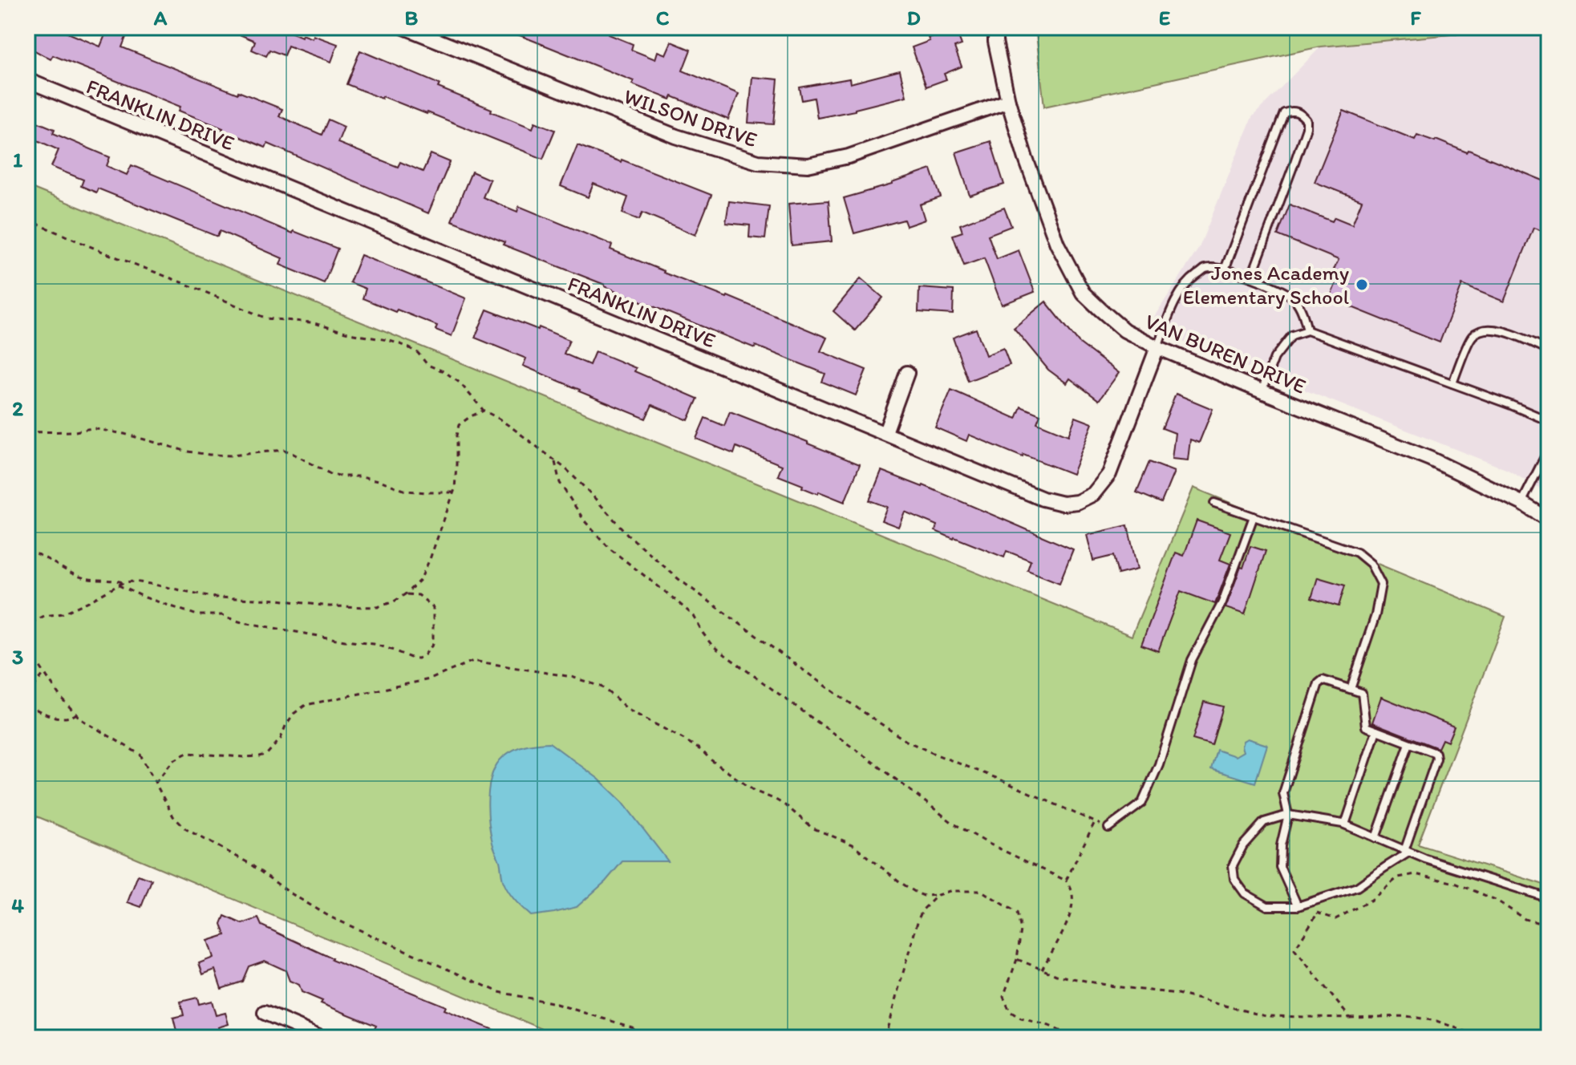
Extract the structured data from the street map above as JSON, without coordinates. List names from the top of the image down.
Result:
{
  "streets": {
    "street": ["FRANKLIN DRIVE", "WILSON DRIVE", "VAN BUREN DRIVE"]
  },
  "crossings": [
    ["FRANKLIN DRIVE", "VAN BUREN DRIVE"],
    ["WILSON DRIVE", "VAN BUREN DRIVE"]
  ],
  "places": ["Jones Academy Elementary School"],
  "grid": {
    "columns": [
      "A",
      "B",
      "C",
      "D",
      "E",
      "F"
    ],
    "rows": [
      "1",
      "2",
      "3",
      "4"
    ]
  }
}
